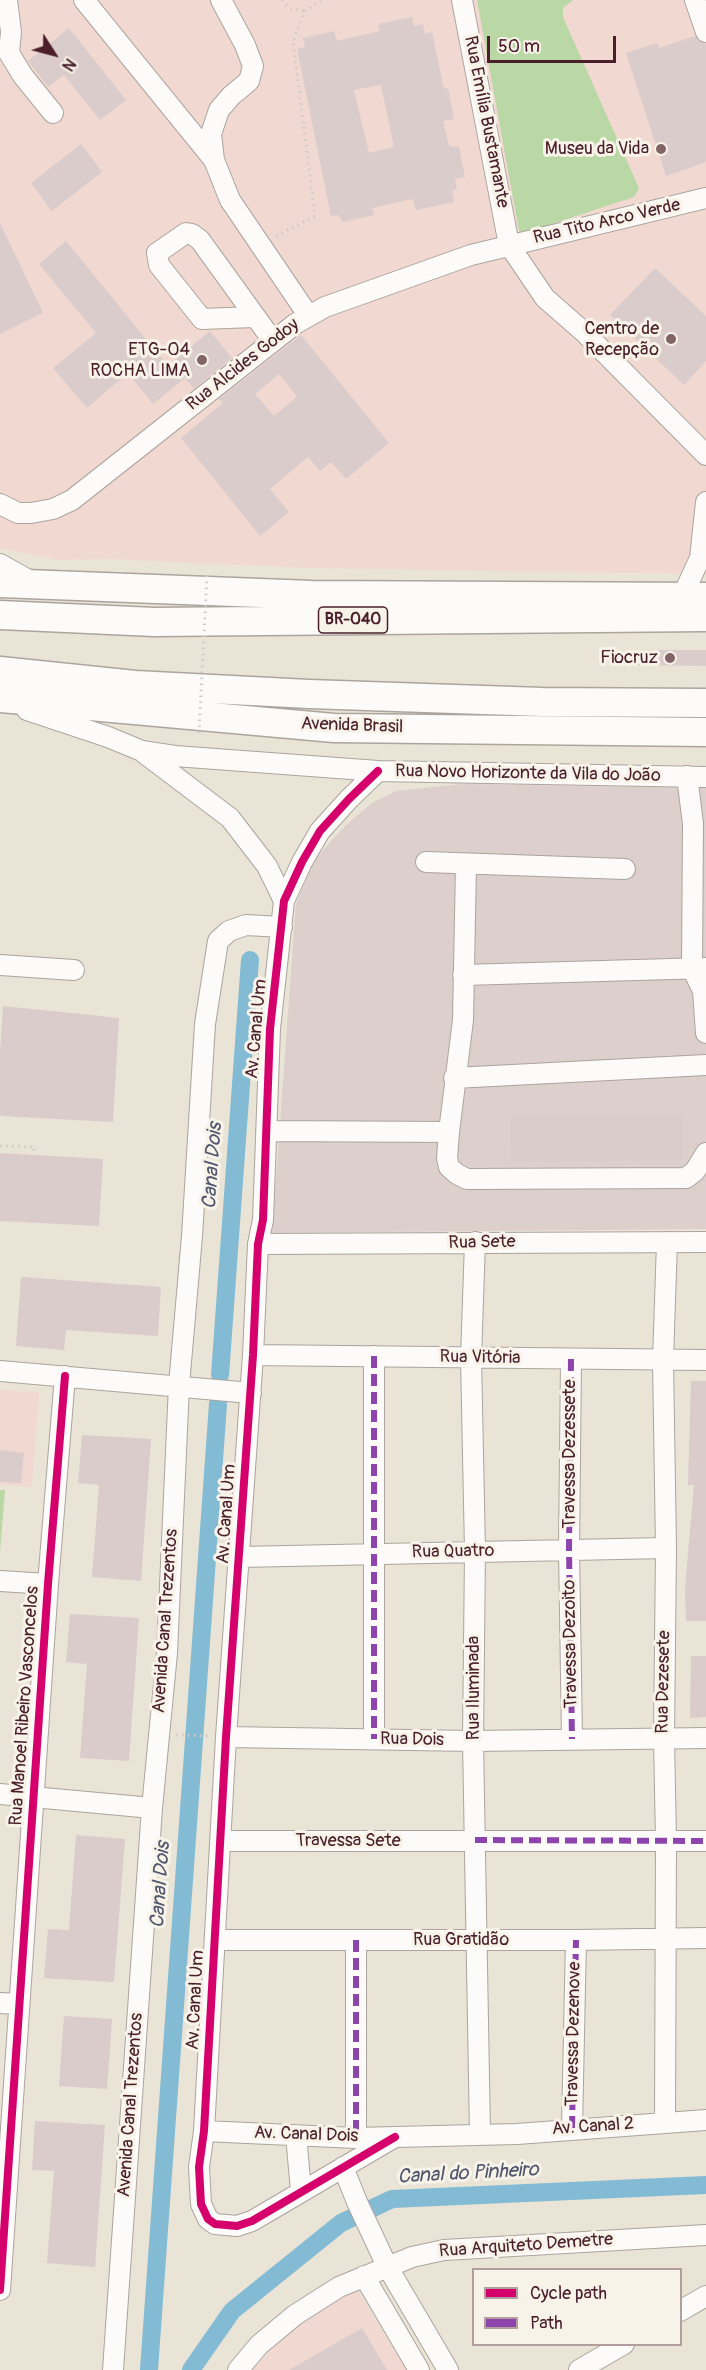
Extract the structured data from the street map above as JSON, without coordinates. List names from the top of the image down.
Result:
{
  "streets": {
    "highway": ["BR-040", "Avenida Brasil"],
    "street": [
      "Rua Emília Bustamante",
      "Rua Tito Arco Verde",
      "Rua Alcides Godoy",
      "Rua Novo Horizonte da Vila do João",
      "Av. Canal Um",
      "Rua Sete",
      "Rua Vitória",
      "Travessa Dezessete",
      "Rua Quatro",
      "Avenida Canal Trezentos",
      "Travessa Dezoito",
      "Rua Dezesete",
      "Rua Iluminada",
      "Rua Manoel Ribeiro Vasconcelos",
      "Rua Dois",
      "Travessa Sete",
      "Rua Gratidão",
      "Travessa Dezenove",
      "Av. Canal 2",
      "Av. Canal Dois",
      "Rua Arquiteto Demetre"
    ]
  },
  "crossings": [
    ["Rua Emília Bustamante", "Rua Tito Arco Verde"],
    ["Rua Emília Bustamante", "Rua Alcides Godoy"],
    ["Rua Tito Arco Verde", "Rua Alcides Godoy"],
    ["Avenida Brasil", "Rua Novo Horizonte da Vila do João"],
    ["Av. Canal Um", "Rua Sete"],
    ["Av. Canal Um", "Rua Vitória"],
    ["Av. Canal Um", "Rua Quatro"],
    ["Av. Canal Um", "Avenida Canal Trezentos"],
    ["Av. Canal Um", "Rua Dois"],
    ["Av. Canal Um", "Travessa Sete"],
    ["Av. Canal Um", "Rua Gratidão"],
    ["Av. Canal Um", "Av. Canal Dois"],
    ["Rua Sete", "Rua Dezesete"],
    ["Rua Sete", "Rua Iluminada"],
    ["Rua Vitória", "Travessa Dezessete"],
    ["Rua Vitória", "Rua Dezesete"],
    ["Rua Vitória", "Rua Iluminada"],
    ["Travessa Dezessete", "Rua Quatro"],
    ["Travessa Dezessete", "Travessa Dezoito"],
    ["Rua Quatro", "Travessa Dezoito"],
    ["Rua Quatro", "Rua Dezesete"],
    ["Rua Quatro", "Rua Iluminada"],
    ["Travessa Dezoito", "Rua Dois"],
    ["Rua Dezesete", "Rua Dois"],
    ["Rua Dezesete", "Travessa Sete"],
    ["Rua Dezesete", "Rua Gratidão"],
    ["Rua Dezesete", "Av. Canal 2"],
    ["Rua Iluminada", "Rua Dois"],
    ["Rua Iluminada", "Travessa Sete"],
    ["Rua Iluminada", "Rua Gratidão"],
    ["Rua Iluminada", "Av. Canal 2"],
    ["Rua Iluminada", "Av. Canal Dois"],
    ["Rua Gratidão", "Travessa Dezenove"],
    ["Travessa Dezenove", "Av. Canal 2"],
    ["Av. Canal 2", "Av. Canal Dois"]
  ],
  "water": ["Canal Dois", "Canal do Pinheiro"],
  "places": [
    "Museu da Vida",
    "Centro de Recepção",
    "ETG-04 ROCHA LIMA",
    "Fiocruz"
  ],
  "legend": ["Cycle path", "Path"],
  "scale_bar": "50 m",
  "north": "bottom right"
}
